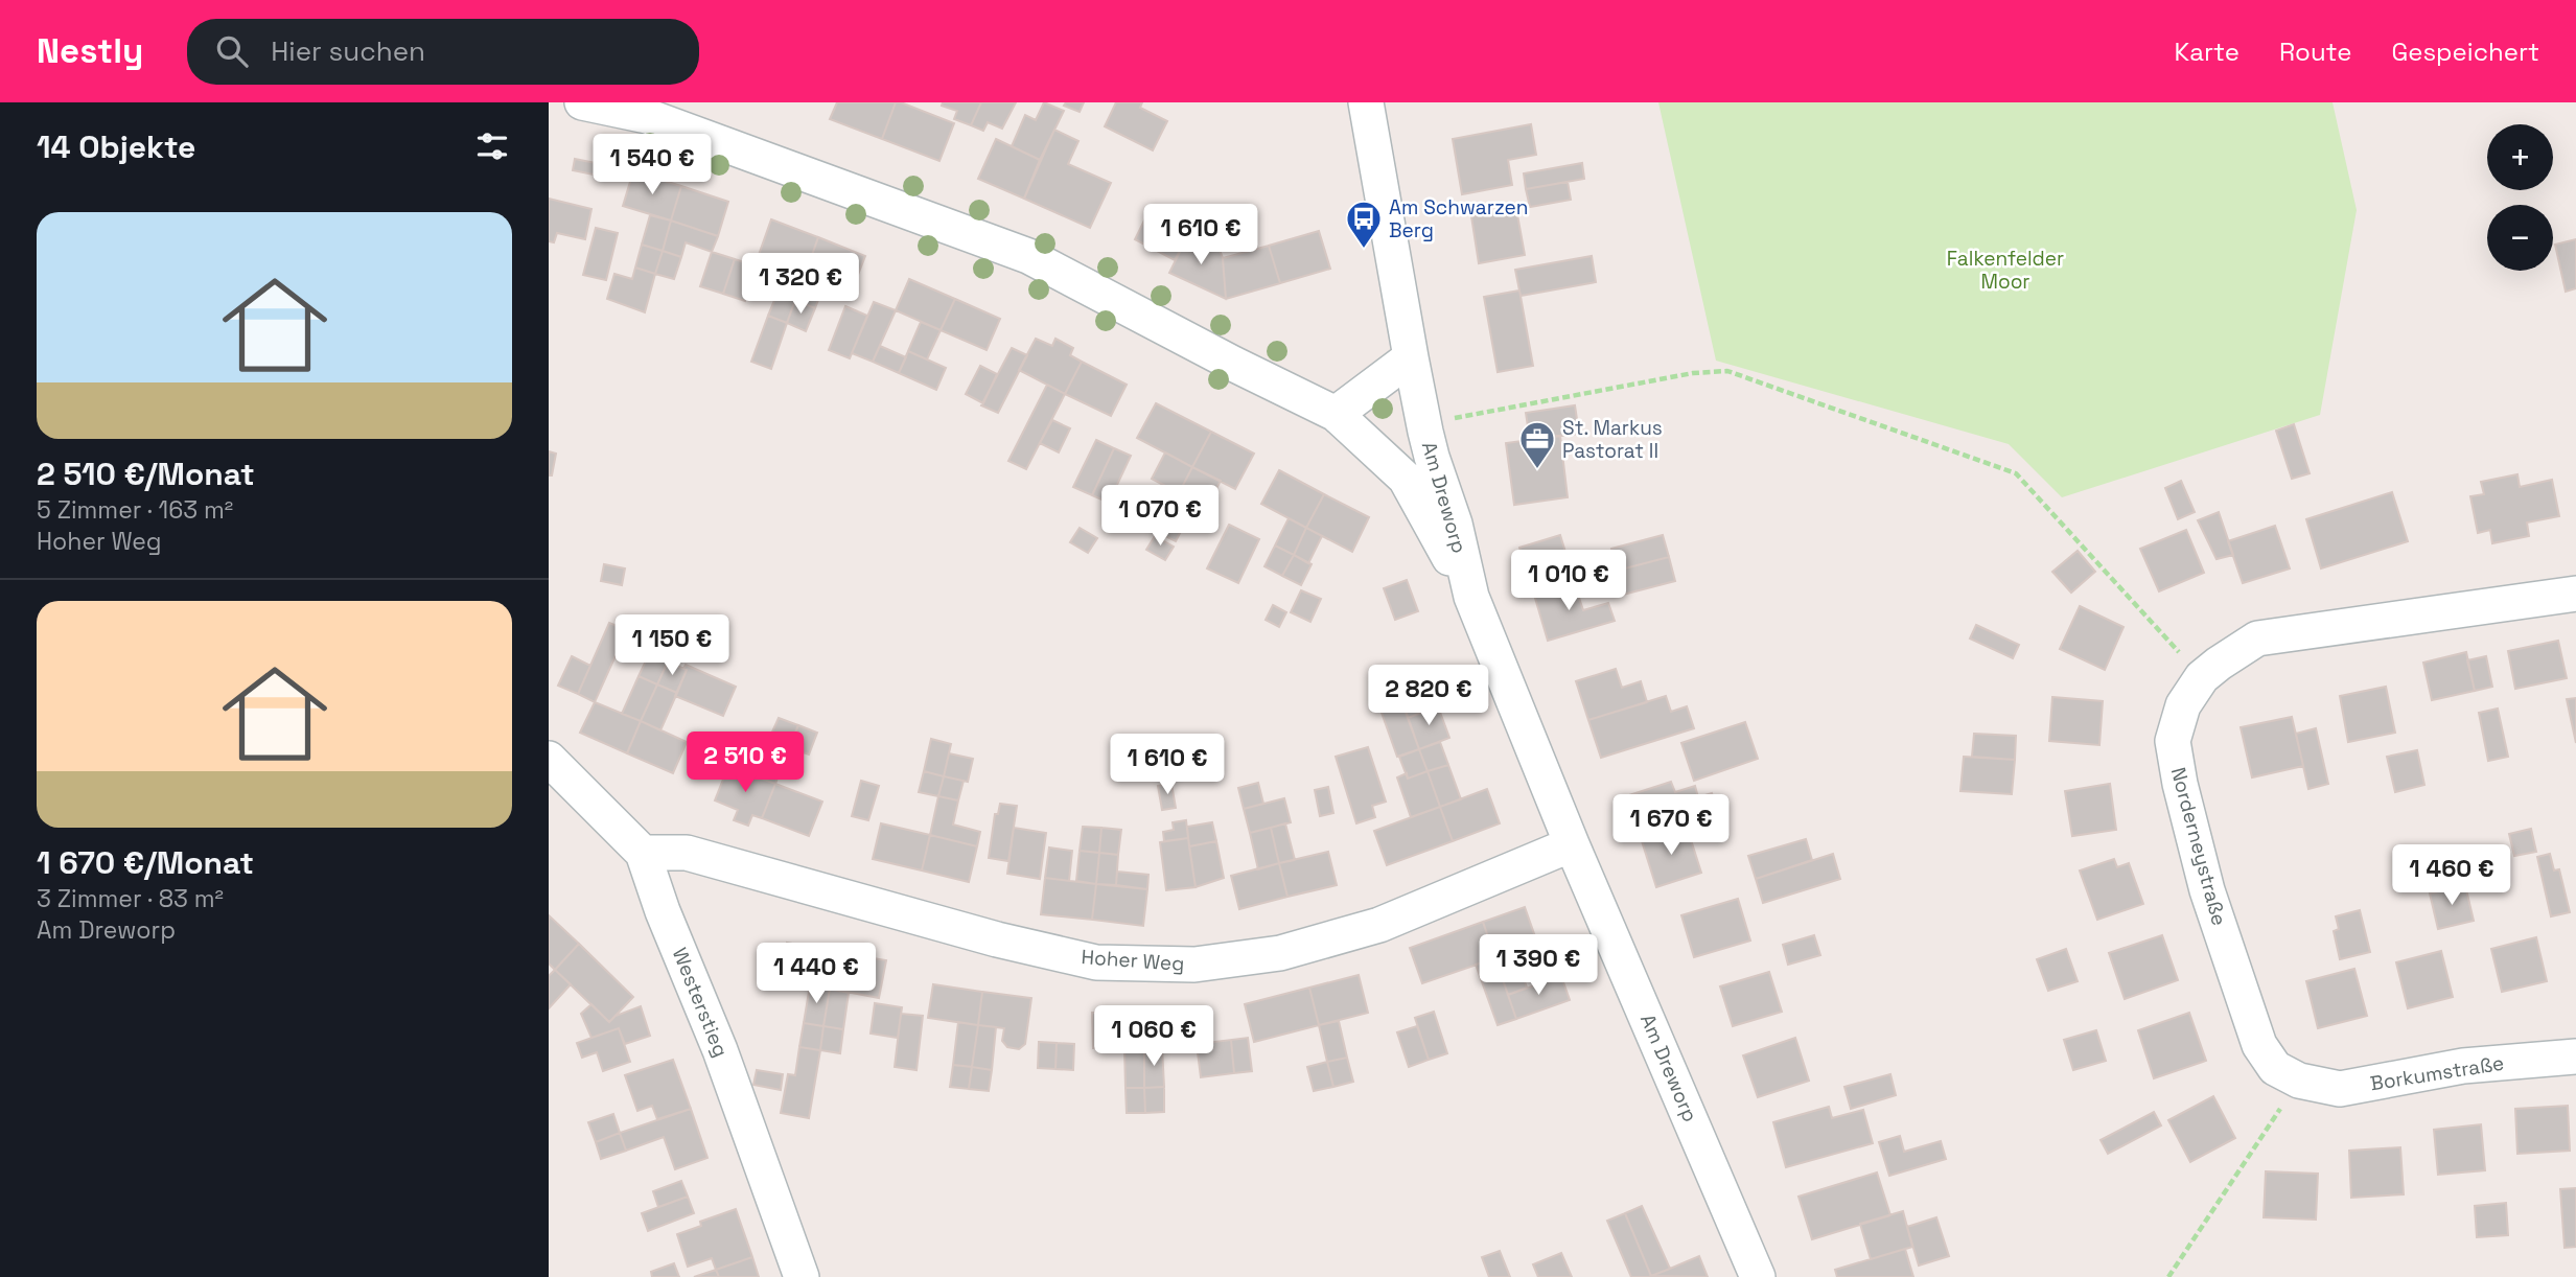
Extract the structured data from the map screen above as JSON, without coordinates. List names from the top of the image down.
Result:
{
  "streets": {
    "street": [
      "Am Dreworp",
      "Norderneystraße",
      "Hoher Weg",
      "Westerstieg",
      "Borkumstraße"
    ]
  },
  "crossings": [
    ["Am Dreworp", "Hoher Weg"],
    ["Norderneystraße", "Borkumstraße"],
    ["Hoher Weg", "Westerstieg"]
  ],
  "parks": ["Falkenfelder Moor"],
  "places": {
    "bus stop": ["Am Schwarzen Berg"],
    "office": ["St. Markus Pastorat II"]
  },
  "page": {
    "header": "Nestly",
    "search": "Hier suchen",
    "nav": ["Karte", "Route", "Gespeichert"],
    "heading": "14 Objekte",
    "map_buttons": ["+", "−"],
    "price": [
      "1 540 €",
      "1 610 €",
      "1 320 €",
      "1 070 €",
      "1 010 €",
      "1 150 €",
      "2 820 €",
      "2 510 €",
      "1 610 €",
      "1 670 €",
      "1 460 €",
      "1 390 €",
      "1 440 €",
      "1 060 €"
    ],
    "list": [
      {
        "name": "2 510 €/Monat",
        "note": "5 Zimmer · 163 m² · Hoher Weg"
      },
      {
        "name": "1 670 €/Monat",
        "note": "3 Zimmer · 83 m² · Am Dreworp"
      }
    ]
  }
}
